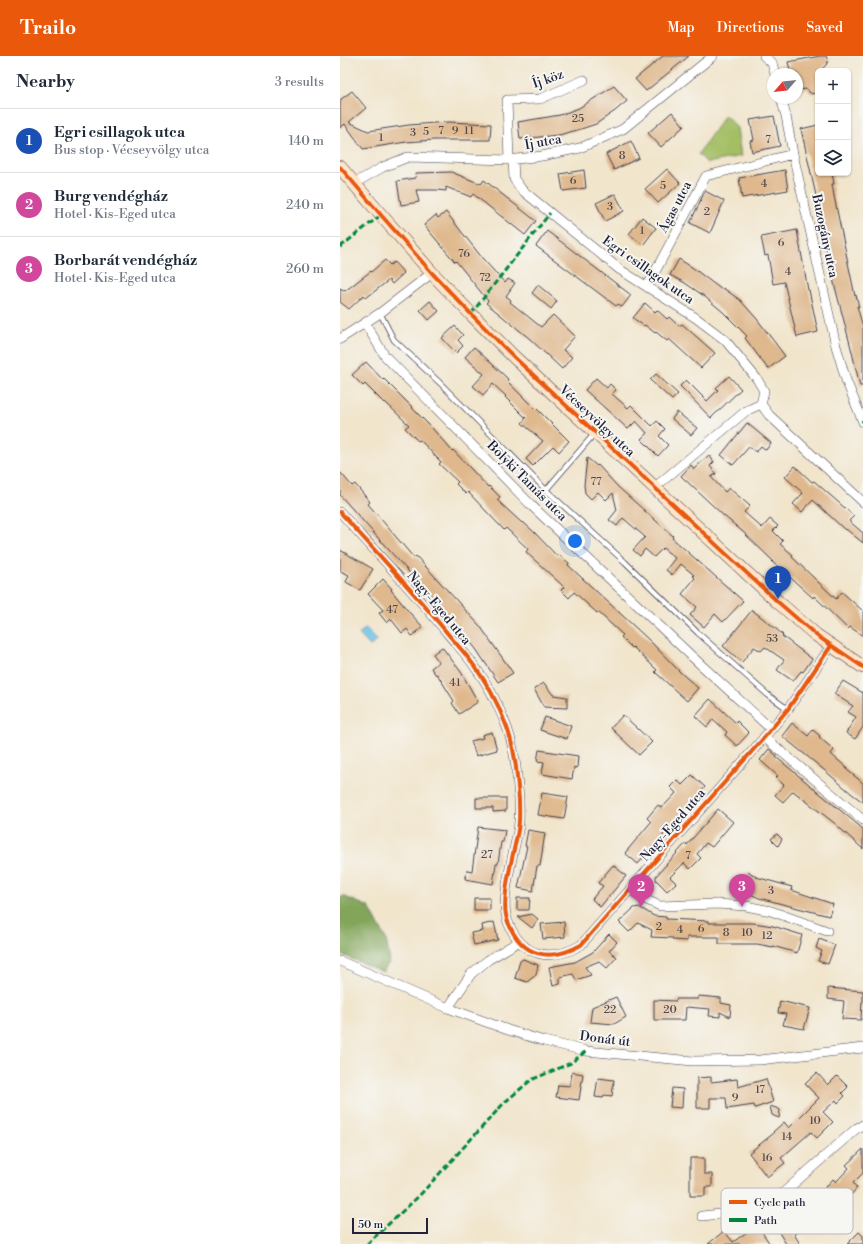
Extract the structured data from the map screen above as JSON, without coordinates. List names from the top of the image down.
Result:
{
  "streets": {
    "main road": ["Vécseyvölgy utca"],
    "street": [
      "Íj köz",
      "Íj utca",
      "Ágas utca",
      "Buzogány utca",
      "Egri csillagok utca",
      "Bolyki Tamás utca",
      "Nagy-Eged utca",
      "Donát út"
    ]
  },
  "crossings": [
    ["Íj köz", "Íj utca"],
    ["Íj köz", "Egri csillagok utca"],
    ["Íj utca", "Egri csillagok utca"],
    ["Íj utca", "Vécseyvölgy utca"],
    ["Ágas utca", "Buzogány utca"],
    ["Ágas utca", "Egri csillagok utca"],
    ["Vécseyvölgy utca", "Nagy-Eged utca"],
    ["Bolyki Tamás utca", "Nagy-Eged utca"]
  ],
  "house_numbers": [
    "25",
    "7",
    "9",
    "11",
    "5",
    "3",
    "1",
    "7",
    "8",
    "6",
    "4",
    "5",
    "3",
    "2",
    "1",
    "6",
    "76",
    "4",
    "72",
    "77",
    "47",
    "53",
    "41",
    "27",
    "7",
    "3",
    "2",
    "6",
    "4",
    "8",
    "10",
    "12",
    "22",
    "20",
    "17",
    "9",
    "10",
    "14",
    "16"
  ],
  "legend": ["Cycle path", "Path"],
  "scale_bar": "50 m",
  "north": "bottom left",
  "page": {
    "header": "Trailo",
    "nav": ["Map", "Directions", "Saved"],
    "heading": ["Nearby", "3 results"],
    "map_buttons": ["+", "−"],
    "list": [
      {
        "mark": "1",
        "name": "Egri csillagok utca",
        "note": "Bus stop · Vécseyvölgy utca",
        "value": "140 m"
      },
      {
        "mark": "2",
        "name": "Burg vendégház",
        "note": "Hotel · Kis-Eged utca",
        "value": "240 m"
      },
      {
        "mark": "3",
        "name": "Borbarát vendégház",
        "note": "Hotel · Kis-Eged utca",
        "value": "260 m"
      }
    ],
    "pins": ["1", "2", "3"],
    "scale": "50 m"
  }
}
